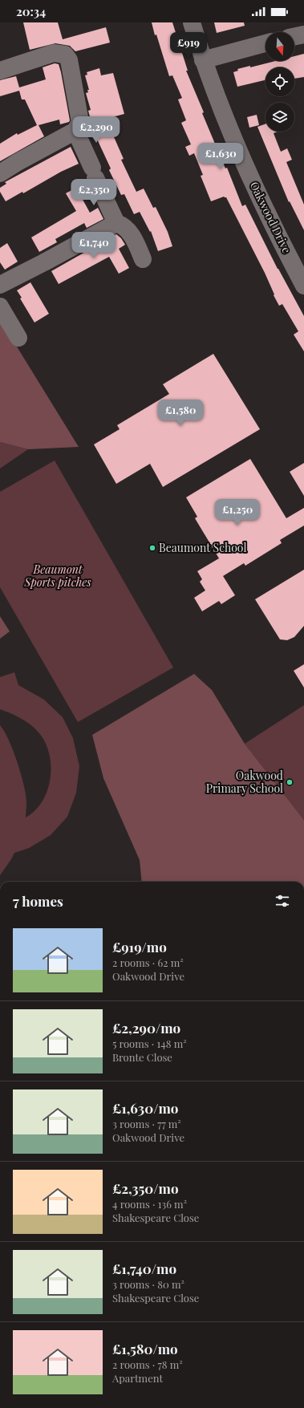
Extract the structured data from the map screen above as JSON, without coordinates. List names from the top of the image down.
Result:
{
  "streets": {
    "street": ["Oakwood Drive"]
  },
  "parks": ["Beaumont Sports pitches"],
  "places": ["Beaumont School", "Oakwood Primary School"],
  "north": "bottom",
  "page": {
    "status": "20:34",
    "price": [
      "£919",
      "£2,290",
      "£1,630",
      "£2,350",
      "£1,740",
      "£1,580",
      "£1,250"
    ],
    "heading": "7 homes",
    "list": [
      {
        "name": "£919/mo",
        "note": "2 rooms · 62 m² · Oakwood Drive"
      },
      {
        "name": "£2,290/mo",
        "note": "5 rooms · 148 m² · Bronte Close"
      },
      {
        "name": "£1,630/mo",
        "note": "3 rooms · 77 m² · Oakwood Drive"
      },
      {
        "name": "£2,350/mo",
        "note": "4 rooms · 136 m² · Shakespeare Close"
      },
      {
        "name": "£1,740/mo",
        "note": "3 rooms · 80 m² · Shakespeare Close"
      },
      {
        "name": "£1,580/mo",
        "note": "2 rooms · 78 m² · Apartment"
      }
    ]
  }
}
